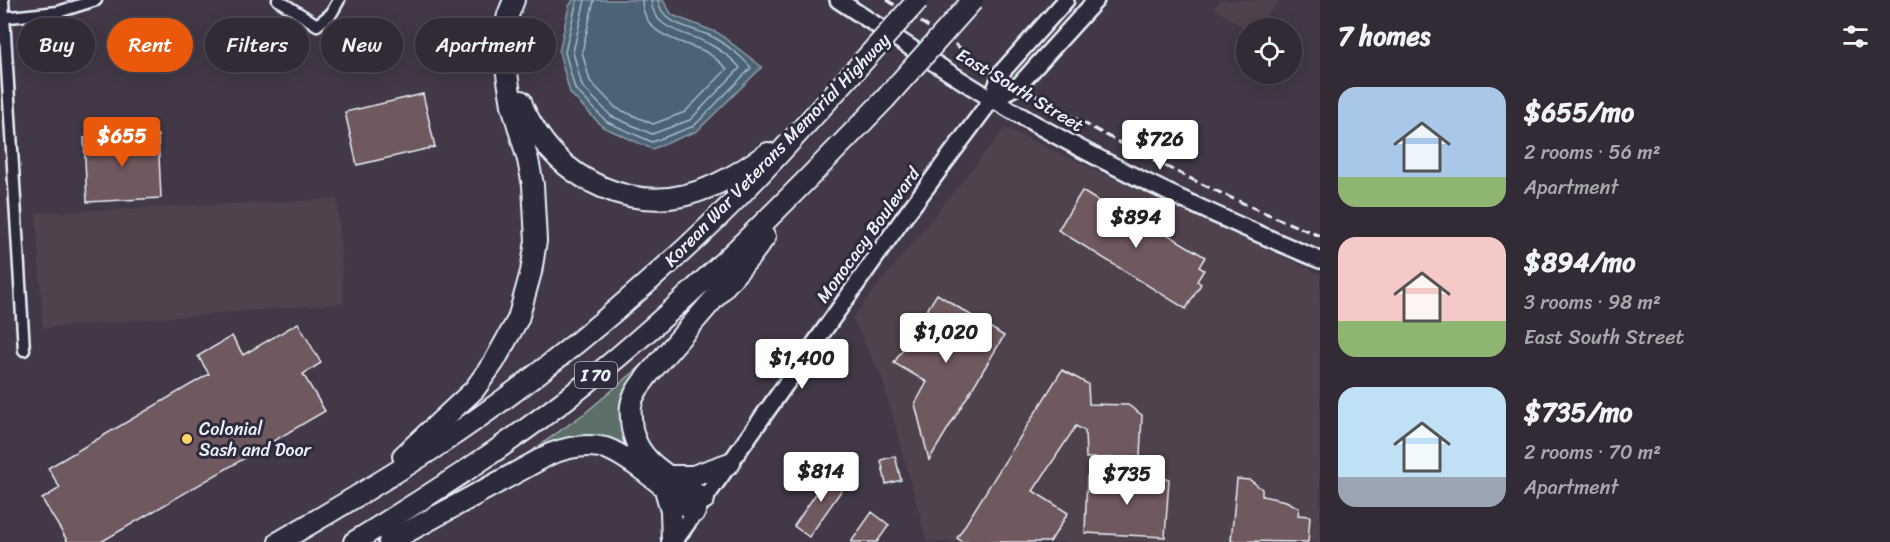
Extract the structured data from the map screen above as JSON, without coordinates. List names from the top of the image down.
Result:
{
  "streets": {
    "highway": ["Korean War Veterans Memorial Highway", "I 70"],
    "main road": ["East South Street", "Monocacy Boulevard"]
  },
  "crossings": [
    ["East South Street", "Monocacy Boulevard"]
  ],
  "places": ["Colonial Sash and Door"],
  "page": {
    "heading": "7 homes",
    "chip": [
      "Buy",
      "Rent",
      "Filters",
      "New",
      "Apartment"
    ],
    "list": [
      {
        "name": "$655/mo",
        "note": "2 rooms · 56 m² · Apartment"
      },
      {
        "name": "$894/mo",
        "note": "3 rooms · 98 m² · East South Street"
      },
      {
        "name": "$735/mo",
        "note": "2 rooms · 70 m² · Apartment"
      }
    ],
    "price": [
      "$655",
      "$726",
      "$894",
      "$1,020",
      "$1,400",
      "$814",
      "$735"
    ]
  }
}
